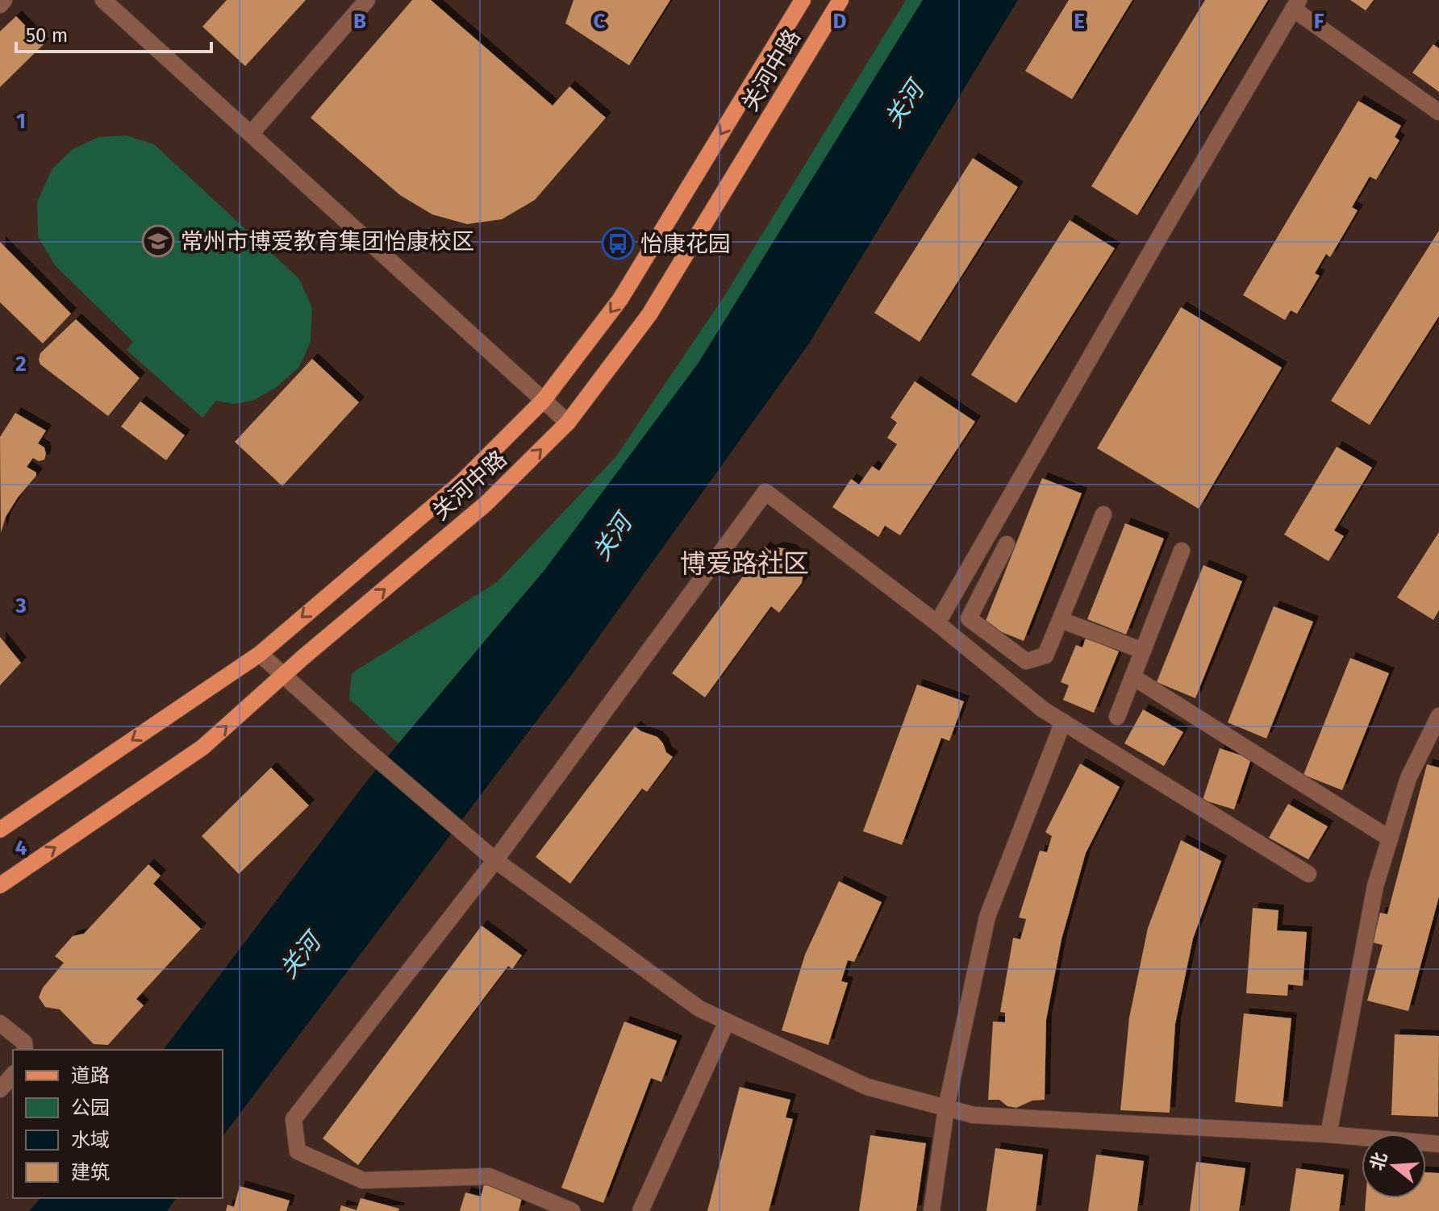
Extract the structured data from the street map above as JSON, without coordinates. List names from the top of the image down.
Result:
{
  "streets": {
    "main road": ["关河中路"]
  },
  "districts": ["博爱路社区"],
  "water": ["关河"],
  "places": {
    "school or university": ["常州市博爱教育集团怡康校区"],
    "bus stop": ["怡康花园"]
  },
  "legend": [
    "道路",
    "公园",
    "水域",
    "建筑"
  ],
  "scale_bar": "50 m",
  "north": "left",
  "grid": {
    "columns": [
      "B",
      "C",
      "D",
      "E",
      "F"
    ],
    "rows": [
      "1",
      "2",
      "3",
      "4"
    ]
  }
}
